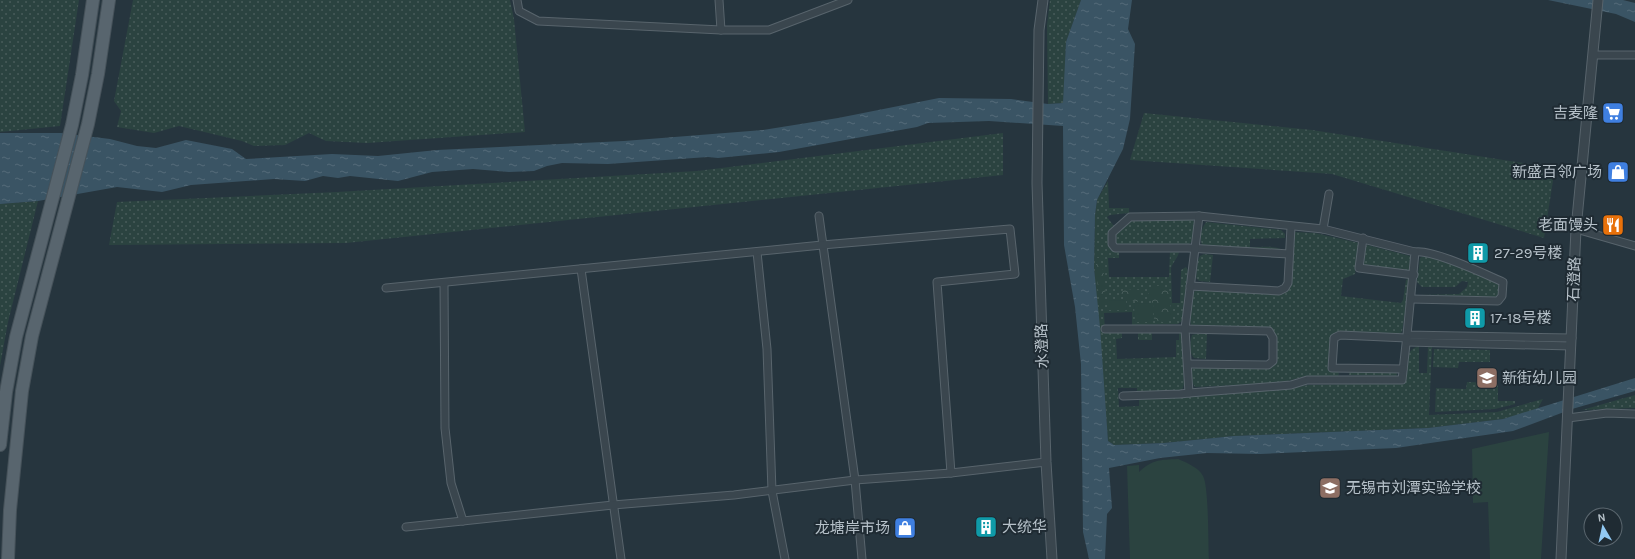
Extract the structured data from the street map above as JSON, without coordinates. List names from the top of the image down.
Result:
{
  "streets": {
    "street": ["石澄路", "水澄路"]
  },
  "places": {
    "supermarket": ["吉麦隆"],
    "shop": ["新盛百邻广场", "龙塘岸市场"],
    "restaurant": ["老面馒头"],
    "building": ["27-29号楼", "17-18号楼", "大统华"],
    "school or university": ["新街幼儿园", "无锡市刘潭实验学校"]
  },
  "north": "top"
}
